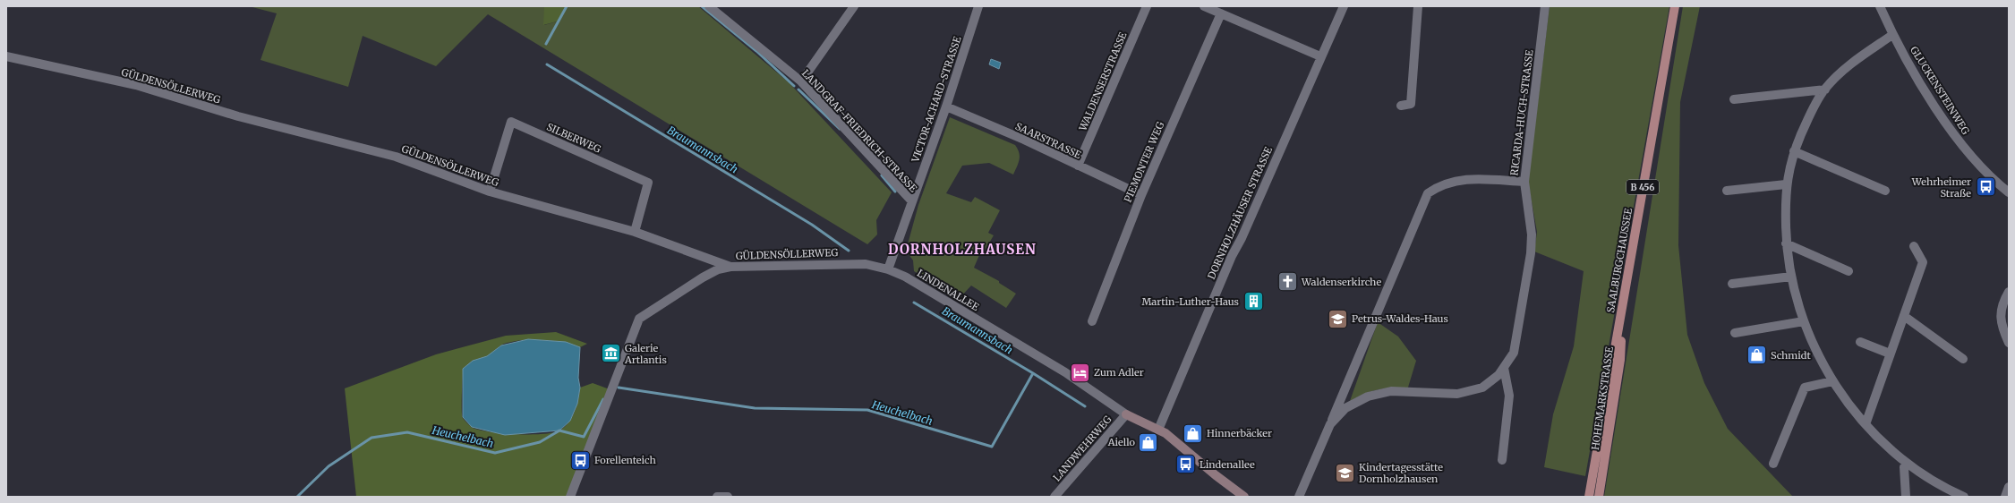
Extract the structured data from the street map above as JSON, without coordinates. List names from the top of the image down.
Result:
{
  "streets": {
    "main road": ["B 456", "SAALBURGCHAUSSEE", "HOHEMARKSTRASSE"],
    "street": [
      "WALDENSERSTRASSE",
      "GÜLDENSÖLLERWEG",
      "GLUCKENSTEINWEG",
      "VICTOR-ACHARD-STRASSE",
      "RICARDA-HUCH-STRASSE",
      "LANDGRAF-FRIEDRICH-STRASSE",
      "SILBERWEG",
      "SAARSTRASSE",
      "PIEMONTER WEG",
      "DORNHOLZHÄUSER STRASSE",
      "LINDENALLEE",
      "LANDWEHRWEG"
    ]
  },
  "crossings": [
    ["WALDENSERSTRASSE", "SAARSTRASSE"],
    ["GÜLDENSÖLLERWEG", "VICTOR-ACHARD-STRASSE"],
    ["GÜLDENSÖLLERWEG", "SILBERWEG"],
    ["GÜLDENSÖLLERWEG", "LINDENALLEE"],
    ["VICTOR-ACHARD-STRASSE", "LANDGRAF-FRIEDRICH-STRASSE"],
    ["VICTOR-ACHARD-STRASSE", "SAARSTRASSE"],
    ["VICTOR-ACHARD-STRASSE", "LINDENALLEE"],
    ["SAARSTRASSE", "PIEMONTER WEG"],
    ["DORNHOLZHÄUSER STRASSE", "LINDENALLEE"],
    ["SAALBURGCHAUSSEE", "HOHEMARKSTRASSE"],
    ["LINDENALLEE", "LANDWEHRWEG"]
  ],
  "districts": ["DORNHOLZHAUSEN"],
  "water": ["Braumannsbach", "Heuchelbach"],
  "places": {
    "bus stop": ["Wehrheimer Straße", "Forellenteich", "Lindenallee"],
    "church": ["Waldenserkirche"],
    "building": ["Martin-Luther-Haus"],
    "school or university": ["Petrus-Waldes-Haus", "Kindertagesstätte Dornholzhausen"],
    "museum": ["Galerie Artlantis"],
    "shop": ["Schmidt", "Hinnerbäcker", "Aiello"],
    "hotel": ["Zum Adler"]
  }
}
